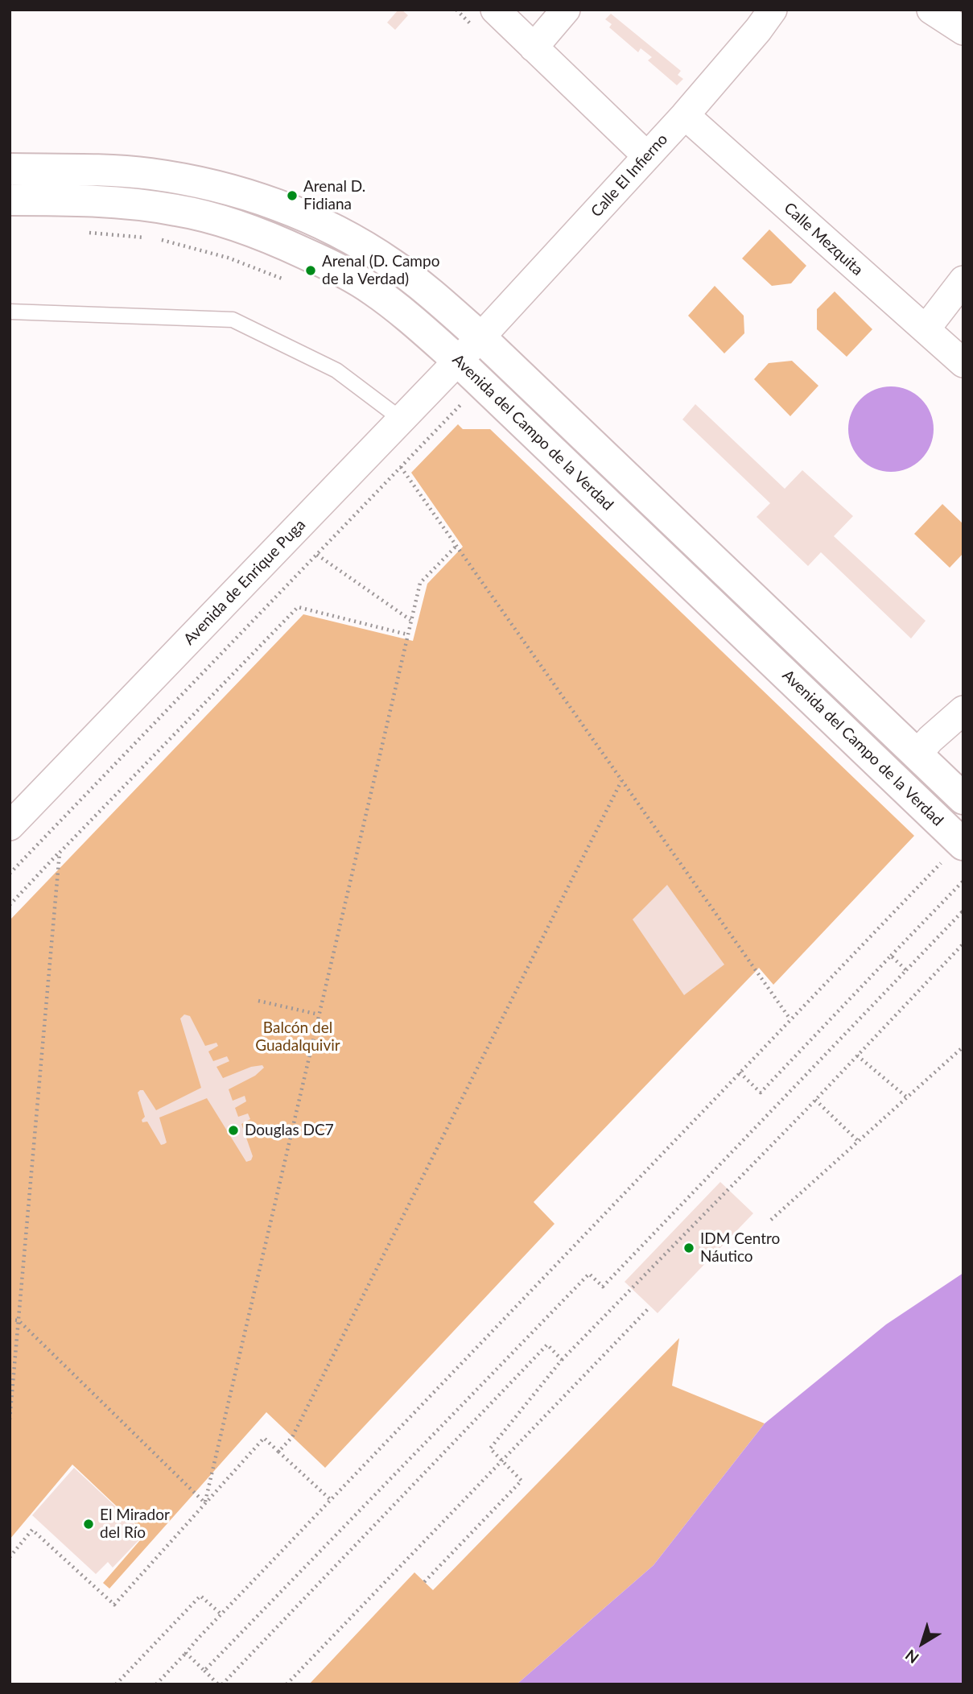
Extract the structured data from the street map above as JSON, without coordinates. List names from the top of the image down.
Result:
{
  "streets": {
    "main road": ["Avenida del Campo de la Verdad"],
    "street": ["Calle El Infierno", "Calle Mezquita", "Avenida de Enrique Puga"]
  },
  "crossings": [
    ["Calle El Infierno", "Calle Mezquita"],
    ["Calle El Infierno", "Avenida del Campo de la Verdad"],
    ["Calle El Infierno", "Avenida de Enrique Puga"],
    ["Avenida del Campo de la Verdad", "Avenida de Enrique Puga"]
  ],
  "parks": ["Balcón del Guadalquivir"],
  "places": [
    "Arenal D. Fidiana",
    "Arenal (D. Campo de la Verdad)",
    "Douglas DC7",
    "IDM Centro Náutico",
    "El Mirador del Río"
  ],
  "north": "bottom left"
}
